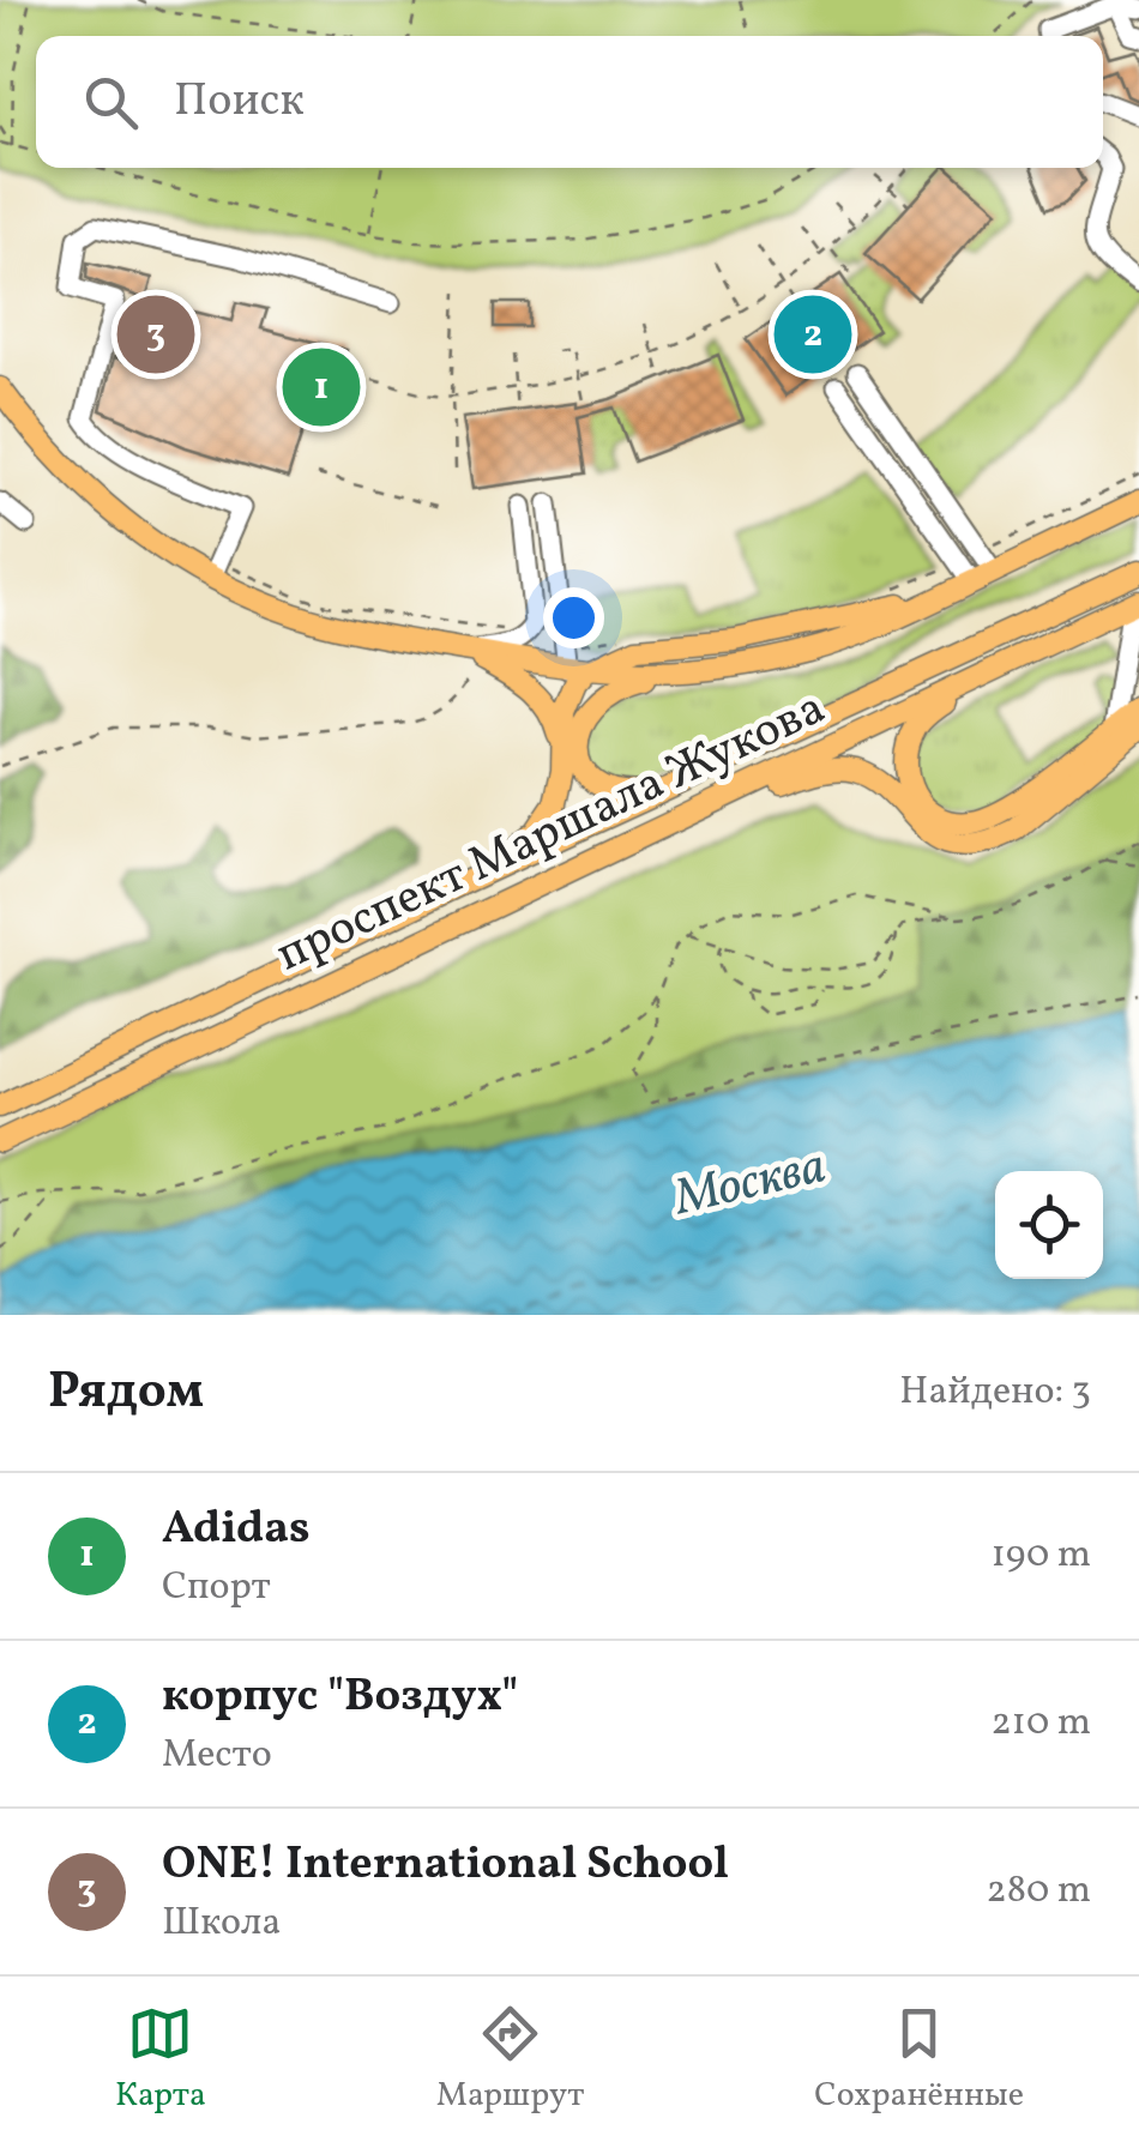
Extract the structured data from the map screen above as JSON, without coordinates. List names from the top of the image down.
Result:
{
  "streets": {
    "main road": ["проспект Маршала Жукова"]
  },
  "water": ["Москва"],
  "page": {
    "search": "Поиск",
    "pins": ["2", "3", "1"],
    "heading": ["Рядом", "Найдено: 3"],
    "list": [
      {
        "mark": "1",
        "name": "Adidas",
        "note": "Спорт",
        "value": "190 m"
      },
      {
        "mark": "2",
        "name": "корпус \"Воздух\"",
        "note": "Место",
        "value": "210 m"
      },
      {
        "mark": "3",
        "name": "ONE! International School",
        "note": "Школа",
        "value": "280 m"
      }
    ],
    "nav": ["Карта", "Маршрут", "Сохранённые"]
  }
}
